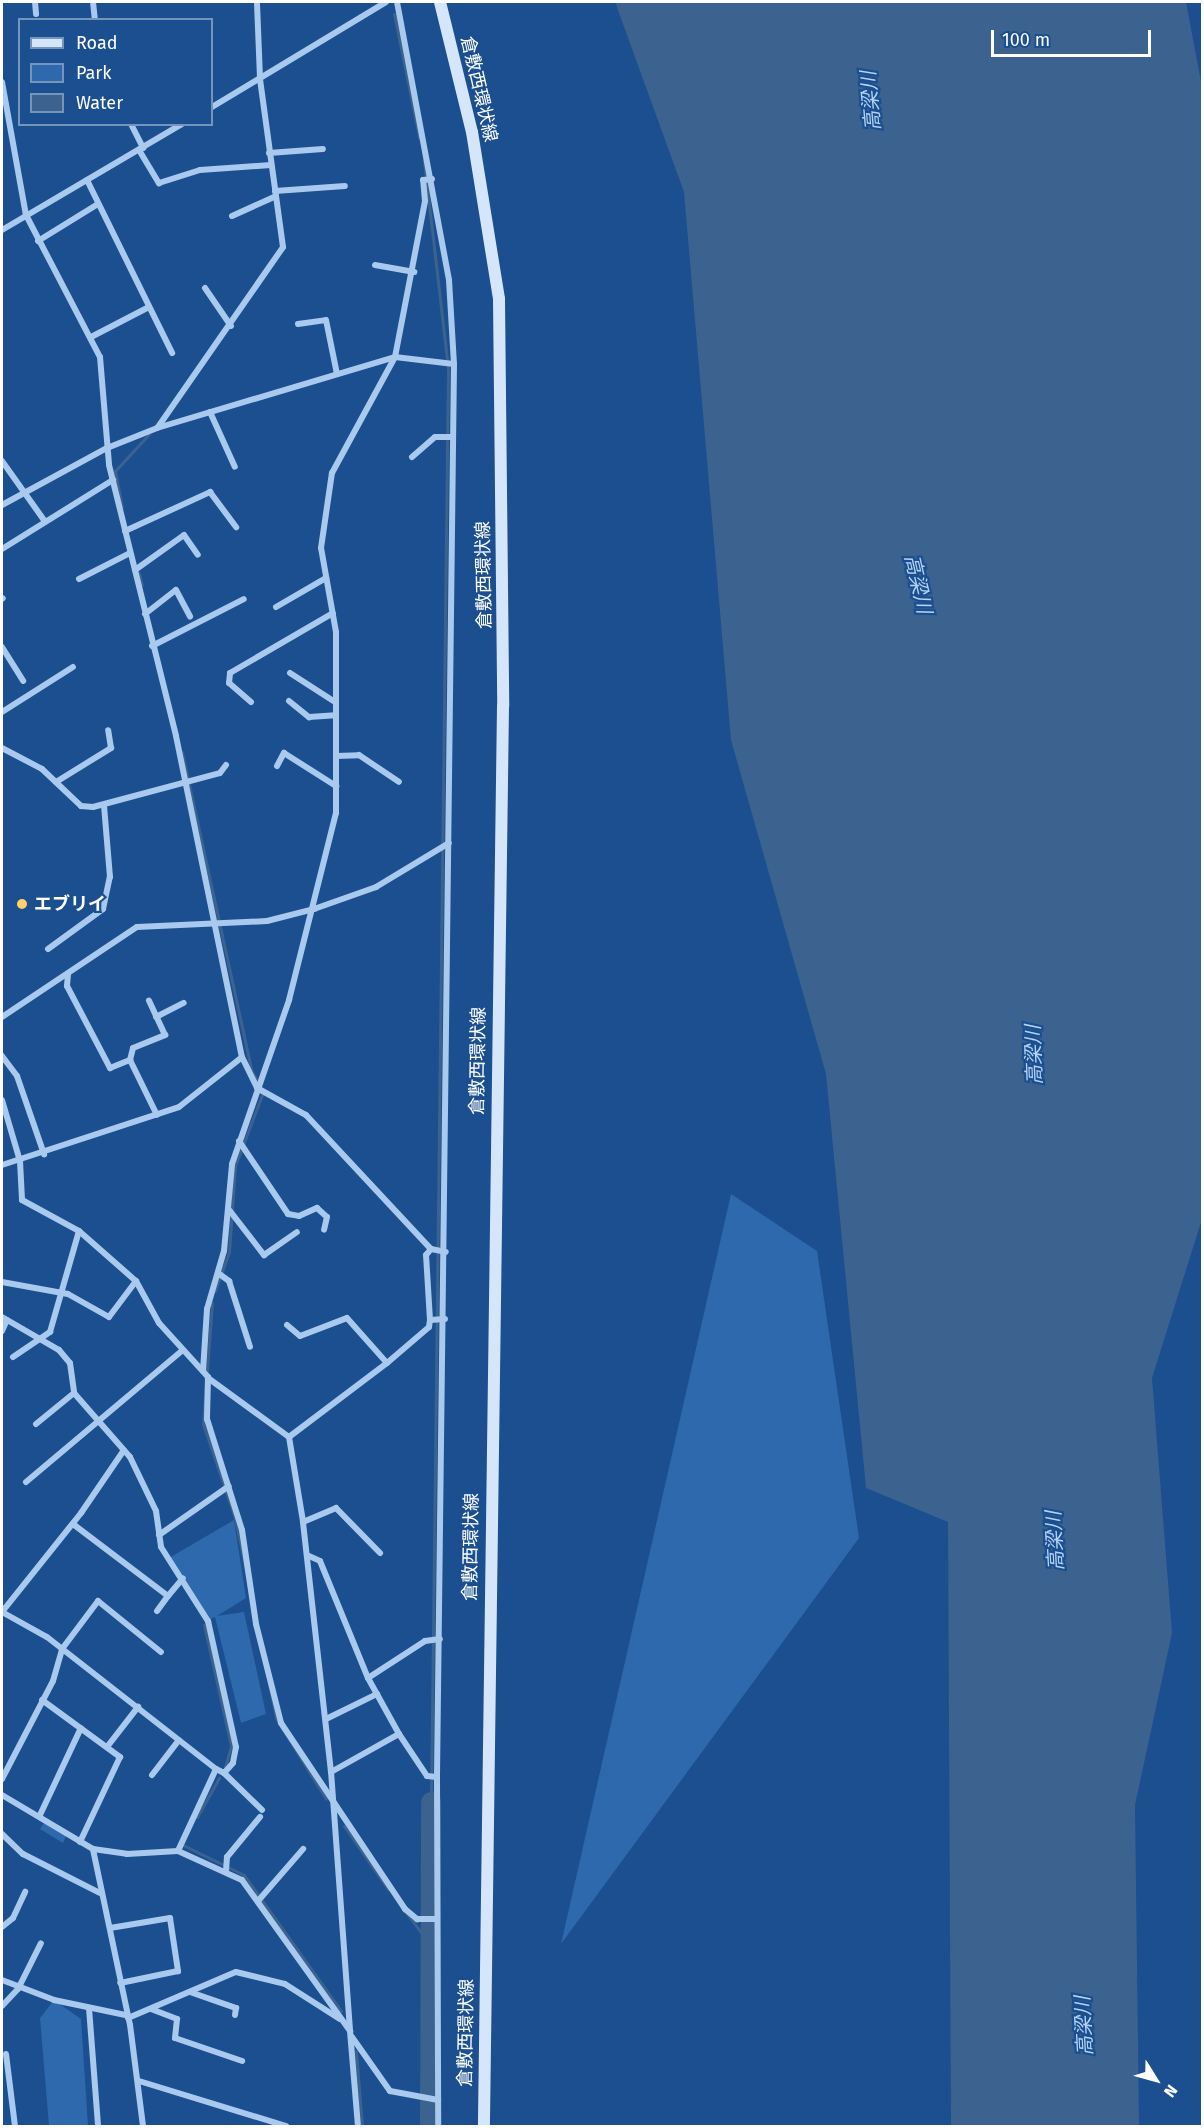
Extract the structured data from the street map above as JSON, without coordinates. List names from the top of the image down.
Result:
{
  "streets": {
    "main road": ["倉敷西環状線"]
  },
  "water": ["高梁川"],
  "places": ["エブリイ"],
  "legend": ["Road", "Park", "Water"],
  "scale_bar": "100 m",
  "north": "bottom right"
}
